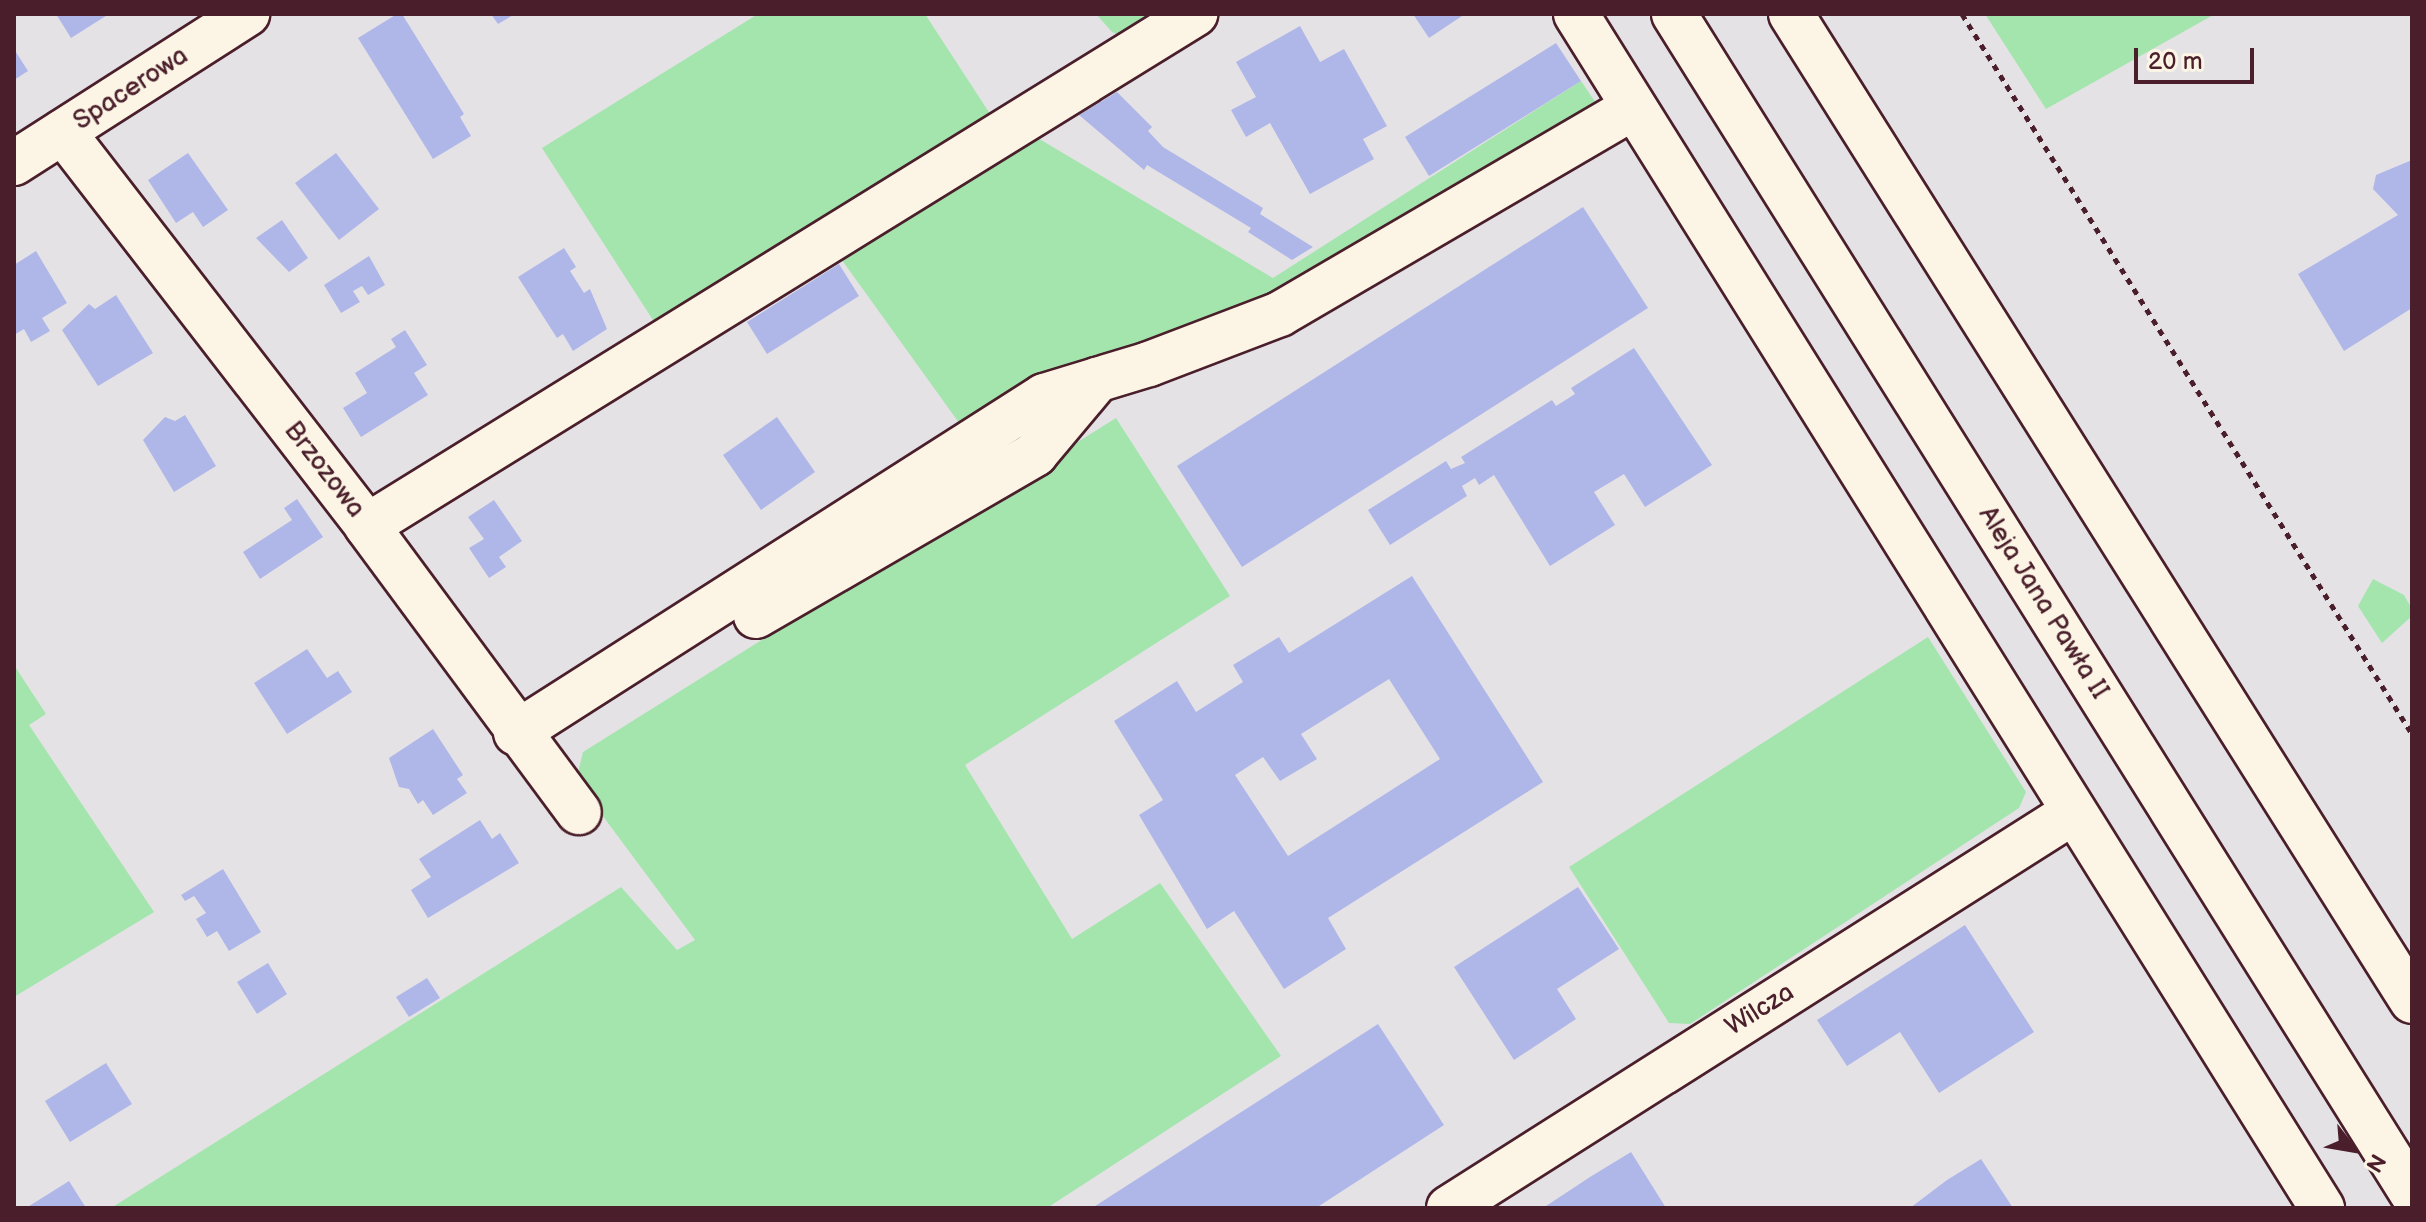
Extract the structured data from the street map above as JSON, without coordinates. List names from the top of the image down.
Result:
{
  "streets": {
    "street": [
      "Spacerowa",
      "Brzozowa",
      "Aleja Jana Pawła II",
      "Wilcza"
    ]
  },
  "crossings": [
    ["Spacerowa", "Brzozowa"]
  ],
  "scale_bar": "20 m",
  "north": "bottom right"
}
